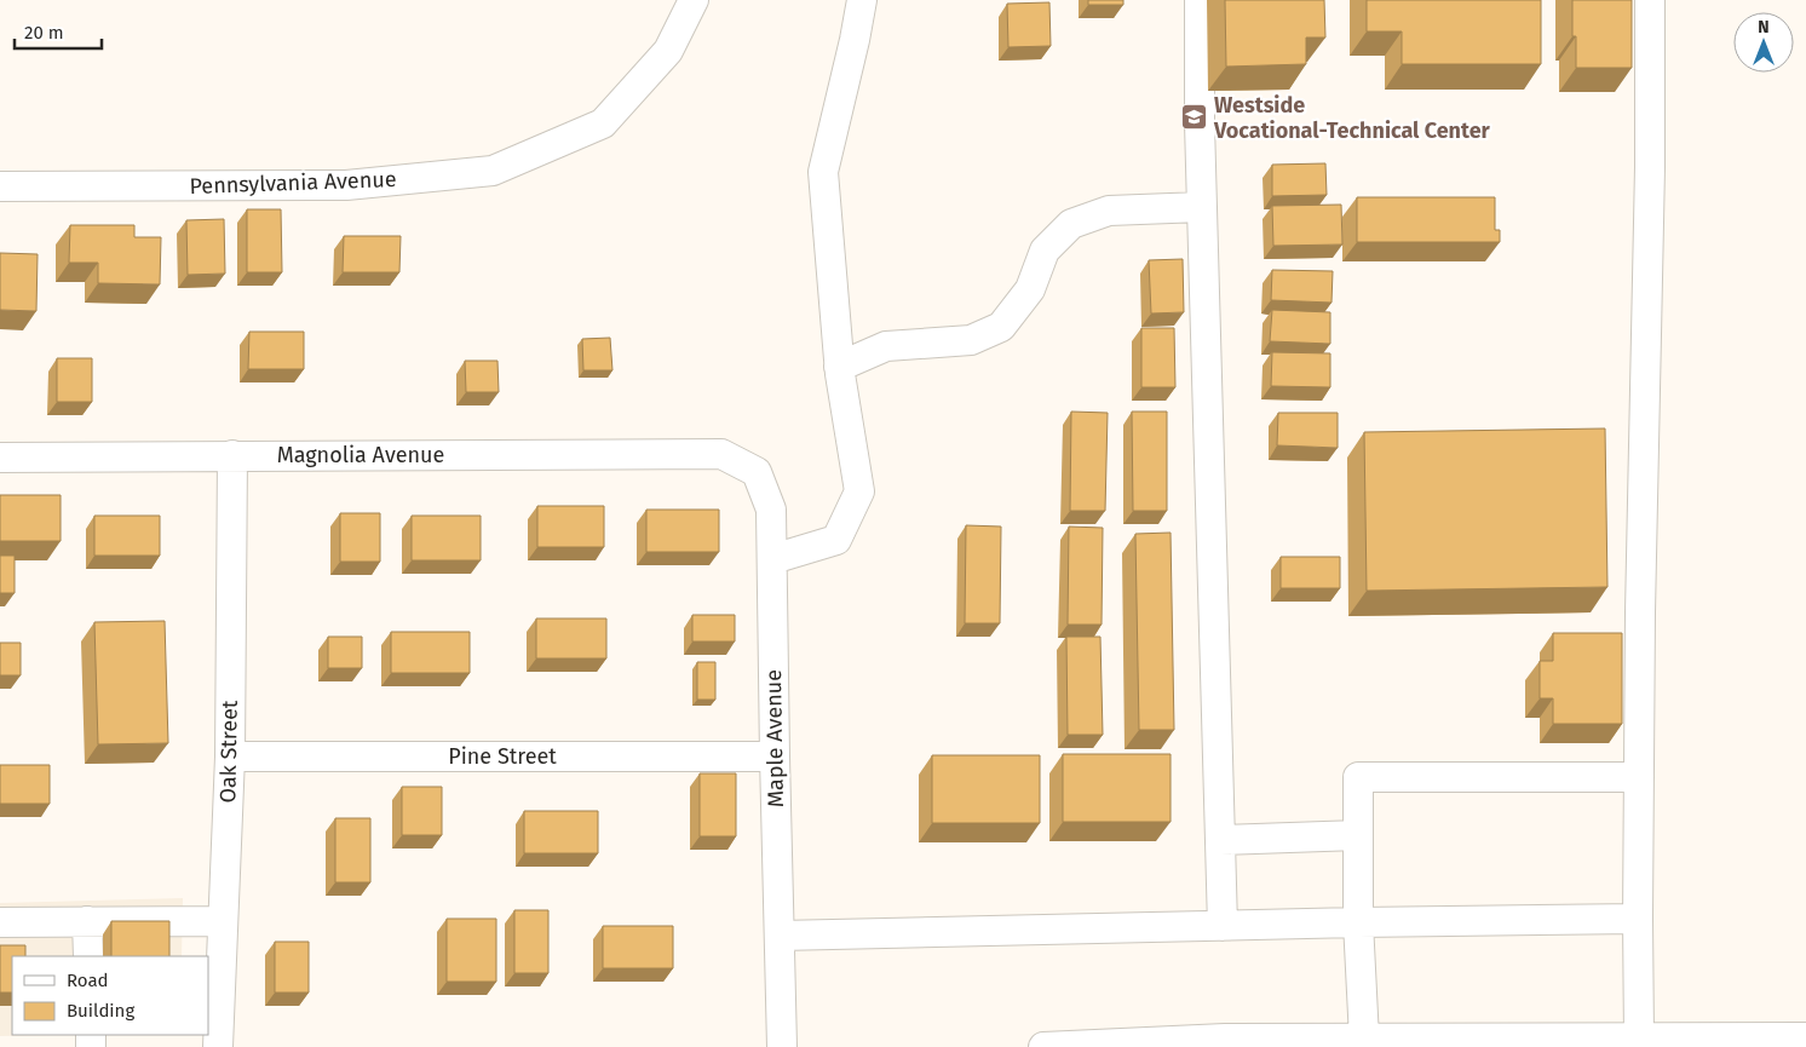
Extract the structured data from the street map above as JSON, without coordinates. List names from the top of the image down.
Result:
{
  "streets": {
    "street": [
      "Pennsylvania Avenue",
      "Magnolia Avenue",
      "Maple Avenue",
      "Oak Street",
      "Pine Street"
    ]
  },
  "crossings": [
    ["Magnolia Avenue", "Maple Avenue"],
    ["Magnolia Avenue", "Oak Street"],
    ["Maple Avenue", "Pine Street"],
    ["Oak Street", "Pine Street"]
  ],
  "places": {
    "school or university": ["Westside Vocational-Technical Center"]
  },
  "legend": ["Road", "Building"],
  "scale_bar": "20 m",
  "north": "top"
}
